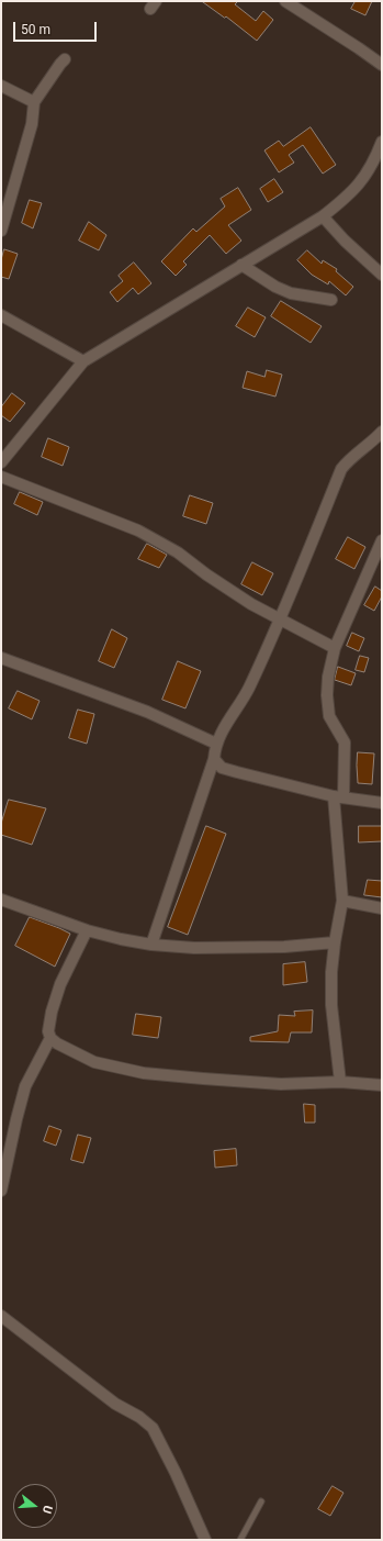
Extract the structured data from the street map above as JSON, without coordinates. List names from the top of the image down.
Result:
{
  "scale_bar": "50 m",
  "north": "right"
}
